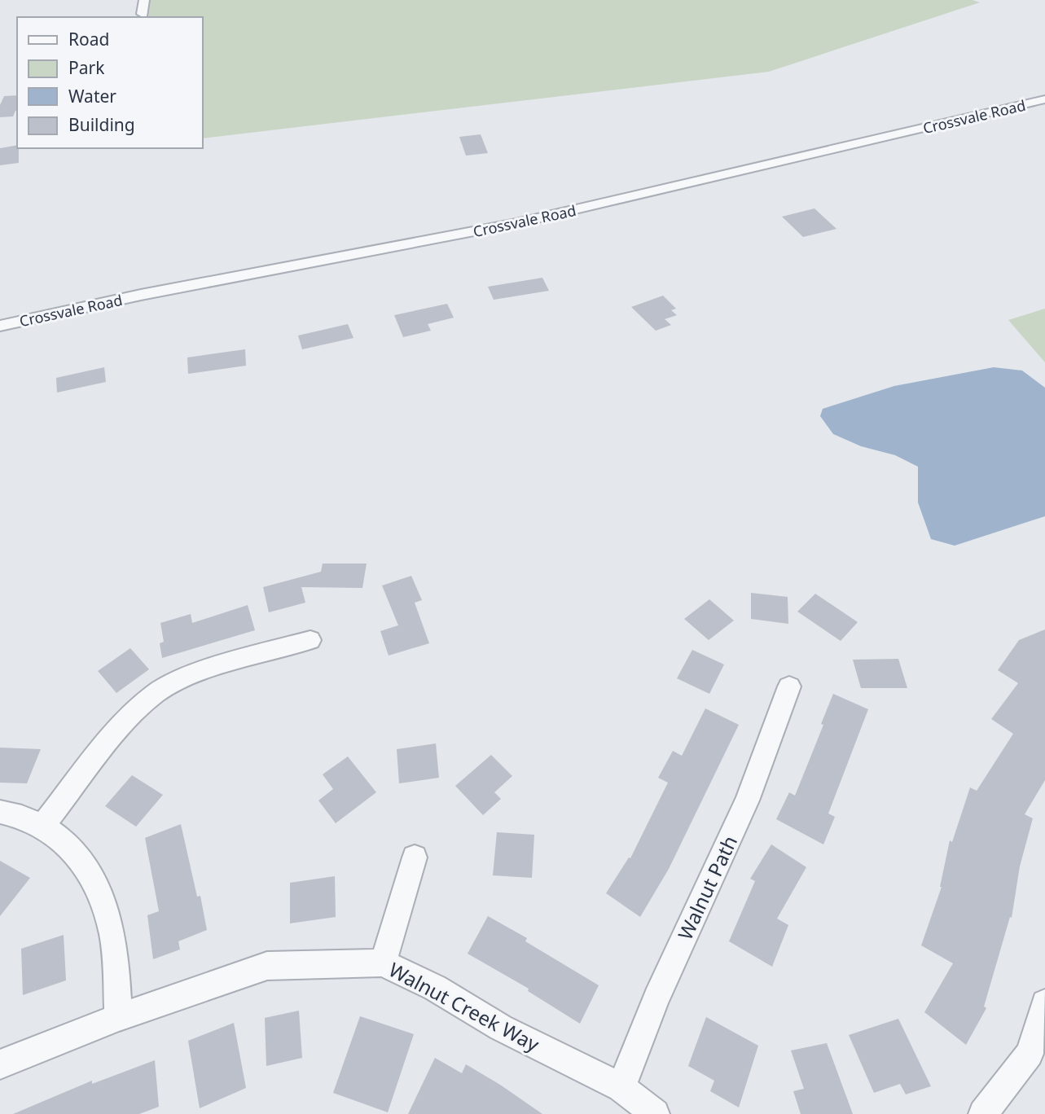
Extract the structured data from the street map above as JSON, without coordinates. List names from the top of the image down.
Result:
{
  "streets": {
    "street": ["Crossvale Road", "Walnut Path", "Walnut Creek Way"]
  },
  "crossings": [
    ["Walnut Path", "Walnut Creek Way"]
  ],
  "legend": [
    "Road",
    "Park",
    "Water",
    "Building"
  ]
}
